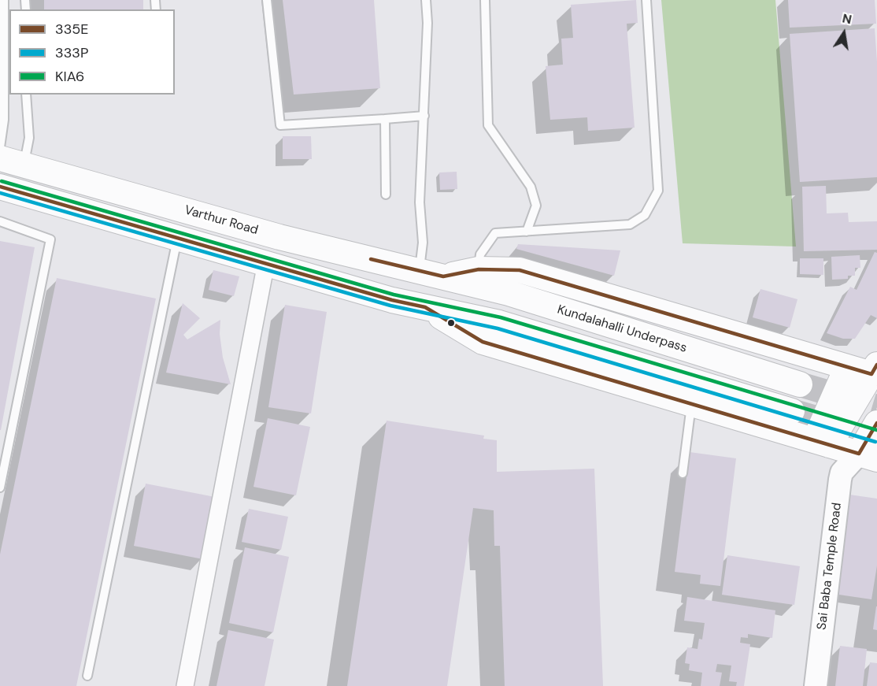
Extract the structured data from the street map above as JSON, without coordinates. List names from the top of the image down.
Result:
{
  "streets": {
    "main road": ["Varthur Road", "Kundalahalli Underpass"],
    "street": ["Sai Baba Temple Road"]
  },
  "crossings": [
    ["Varthur Road", "Kundalahalli Underpass"]
  ],
  "lines": ["transit line KIA6", "transit line 335E", "transit line 333P"],
  "legend": ["335E", "333P", "KIA6"],
  "north": "top"
}
